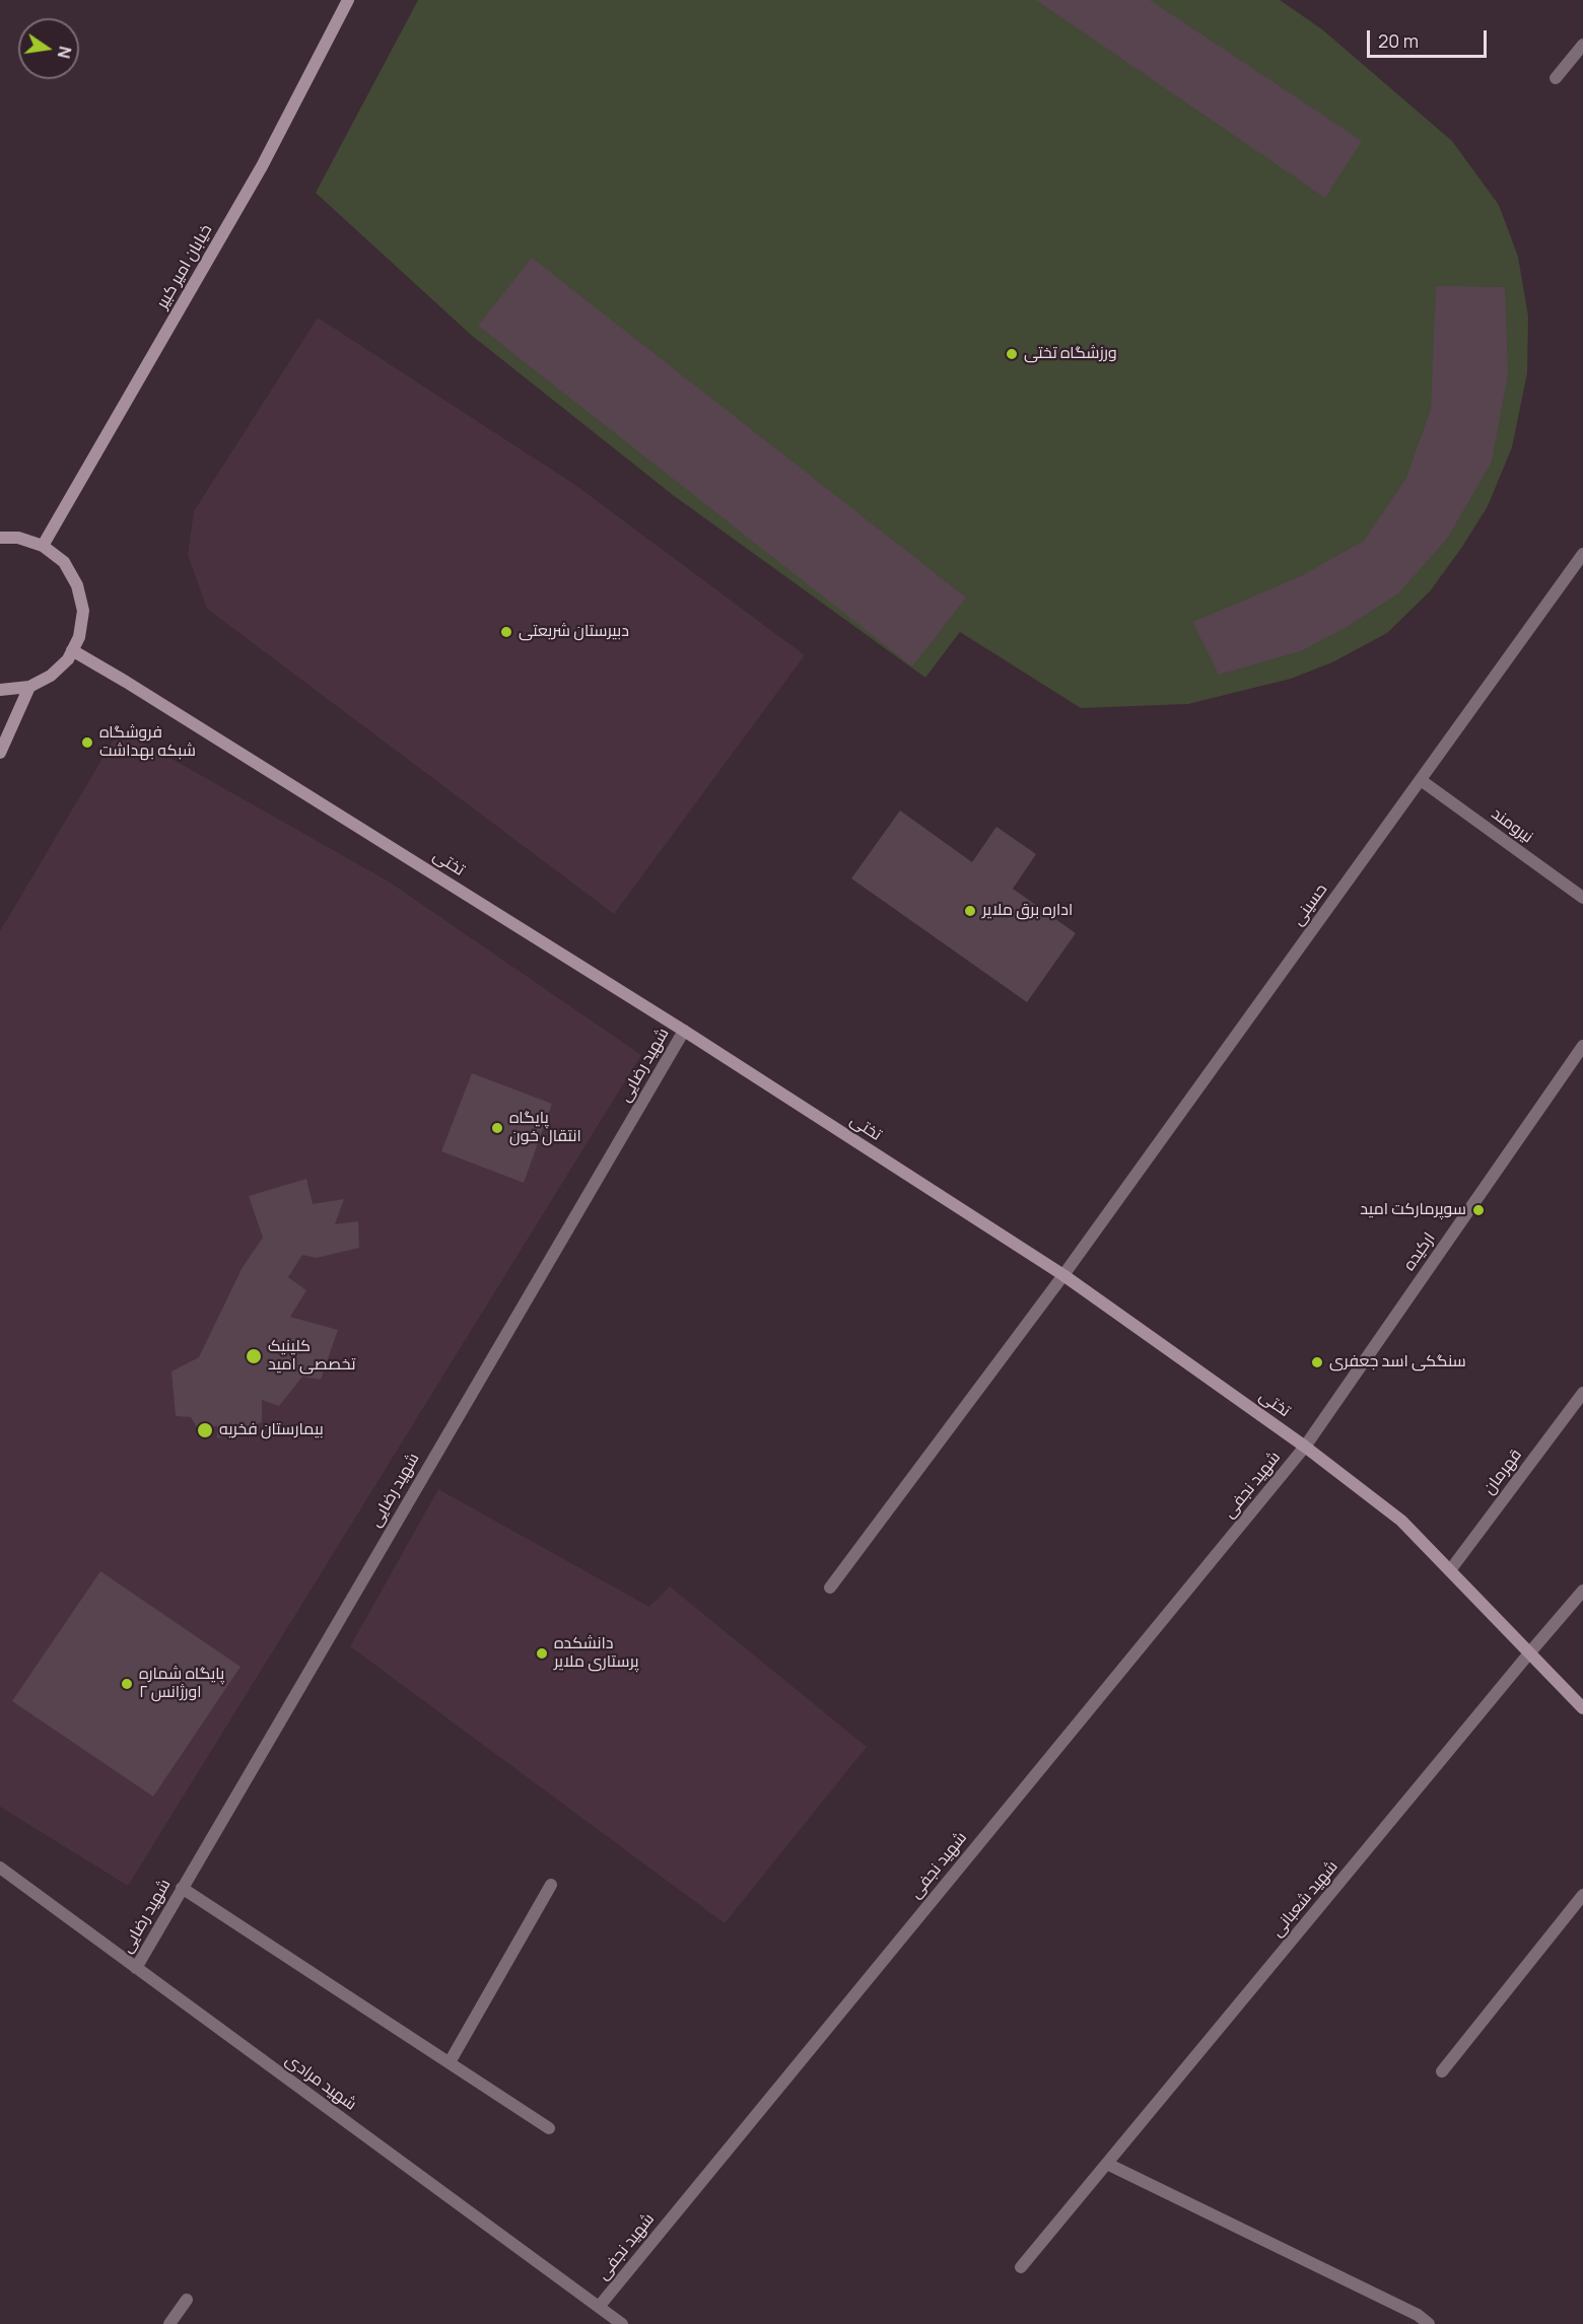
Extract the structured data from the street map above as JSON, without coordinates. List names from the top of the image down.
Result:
{
  "streets": {
    "main road": ["خیابان امیر کبیر", "تختی"],
    "street": [
      "نیرومند",
      "حسینی",
      "شهید رضایی",
      "ارکیده",
      "قهرمان",
      "شهید نجفی",
      "شهید شعبانی",
      "شهید مرادی"
    ]
  },
  "crossings": [
    ["نیرومند", "حسینی"],
    ["تختی", "حسینی"],
    ["تختی", "شهید رضایی"],
    ["تختی", "ارکیده"],
    ["تختی", "قهرمان"],
    ["تختی", "شهید نجفی"],
    ["تختی", "شهید شعبانی"],
    ["شهید رضایی", "شهید مرادی"],
    ["ارکیده", "شهید نجفی"],
    ["شهید نجفی", "شهید مرادی"]
  ],
  "places": [
    "ورزشگاه تختی",
    "دبیرستان شریعتی",
    "فروشگاه شبکه بهداشت",
    "اداره برق ملایر",
    "پایگاه انتقال خون",
    "سوپرمارکت امید",
    "کلینیک تخصصی امید",
    "سنگکی اسد جعفری",
    "بیمارستان فخریه",
    "دانشکده پرستاری ملایر",
    "پایگاه شماره ۲ اورژانس"
  ],
  "scale_bar": "20 m",
  "north": "right"
}
